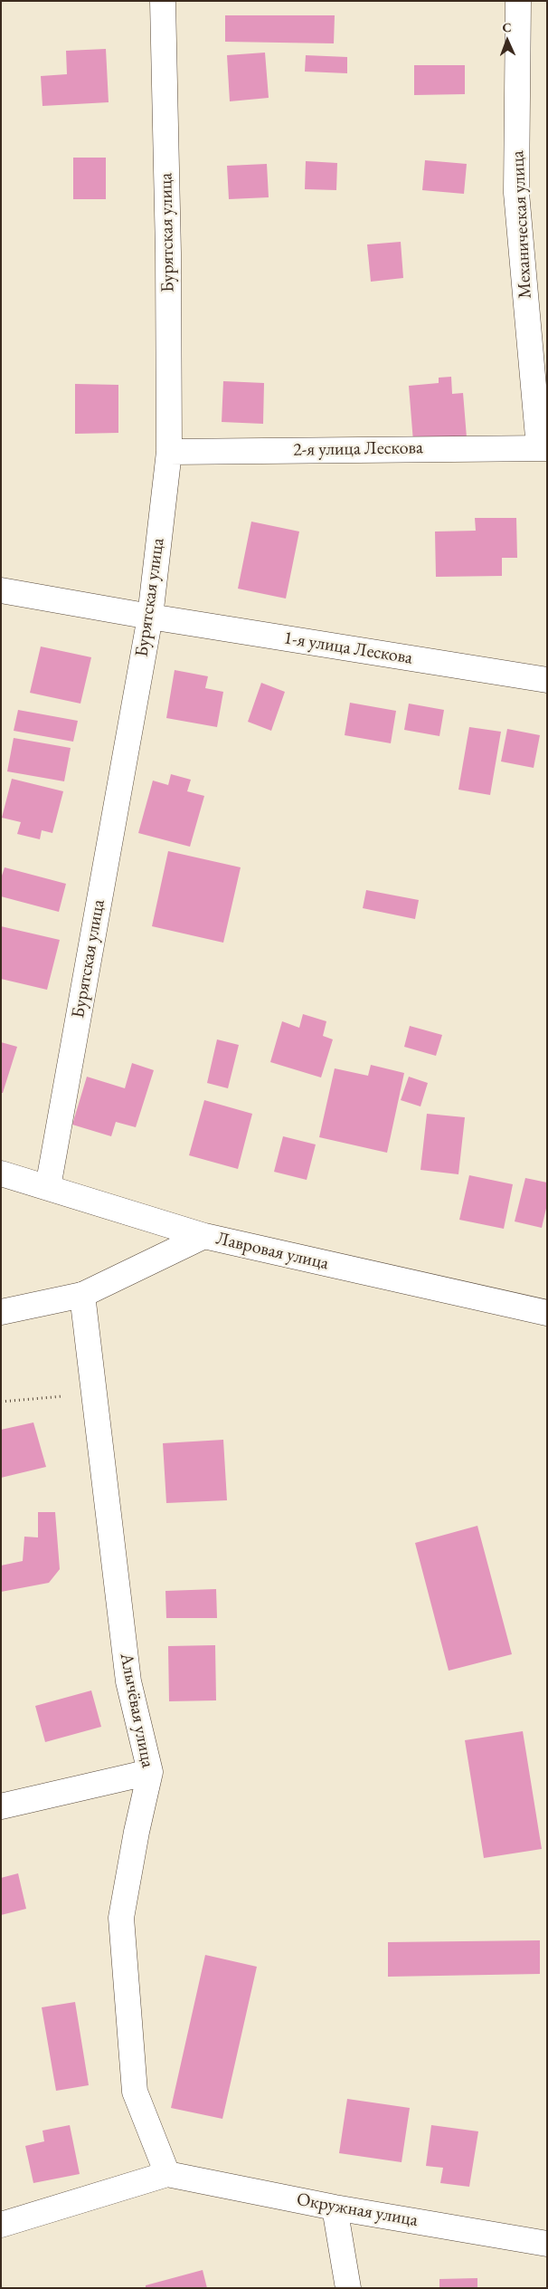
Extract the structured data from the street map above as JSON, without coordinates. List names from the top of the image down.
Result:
{
  "streets": {
    "street": [
      "Механическая улица",
      "Бурятская улица",
      "2-я улица Лескова",
      "1-я улица Лескова",
      "Лавровая улица",
      "Алычёвая улица",
      "Окружная улица"
    ]
  },
  "crossings": [
    ["Механическая улица", "2-я улица Лескова"],
    ["Бурятская улица", "2-я улица Лескова"],
    ["Бурятская улица", "1-я улица Лескова"],
    ["Бурятская улица", "Лавровая улица"],
    ["Алычёвая улица", "Окружная улица"]
  ],
  "north": "top"
}
